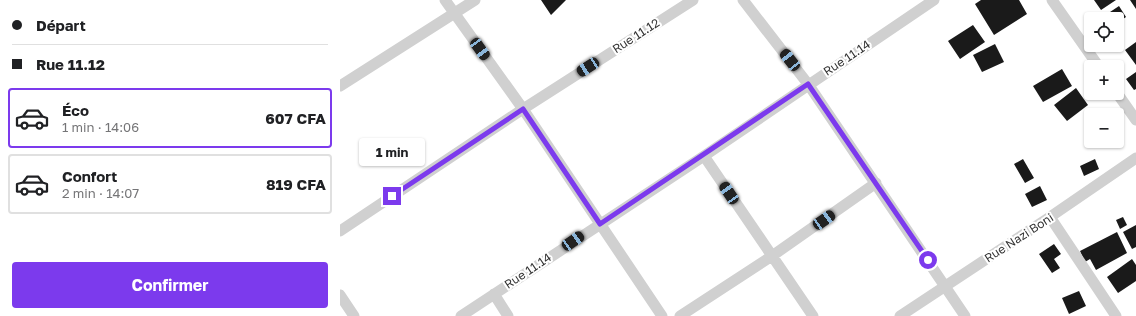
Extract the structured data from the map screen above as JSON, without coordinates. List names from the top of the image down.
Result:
{
  "streets": {
    "street": ["Rue 11.12", "Rue 11.14", "Rue Nazi Boni"]
  },
  "page": {
    "banner": ["Départ", "Rue 11.12"],
    "map_buttons": ["+", "−"],
    "list": [
      {
        "name": "Éco",
        "note": "1 min · 14:06",
        "value": "607 CFA"
      },
      {
        "name": "Confort",
        "note": "2 min · 14:07",
        "value": "819 CFA"
      }
    ],
    "bubble": "1 min",
    "buttons": "Confirmer"
  }
}
